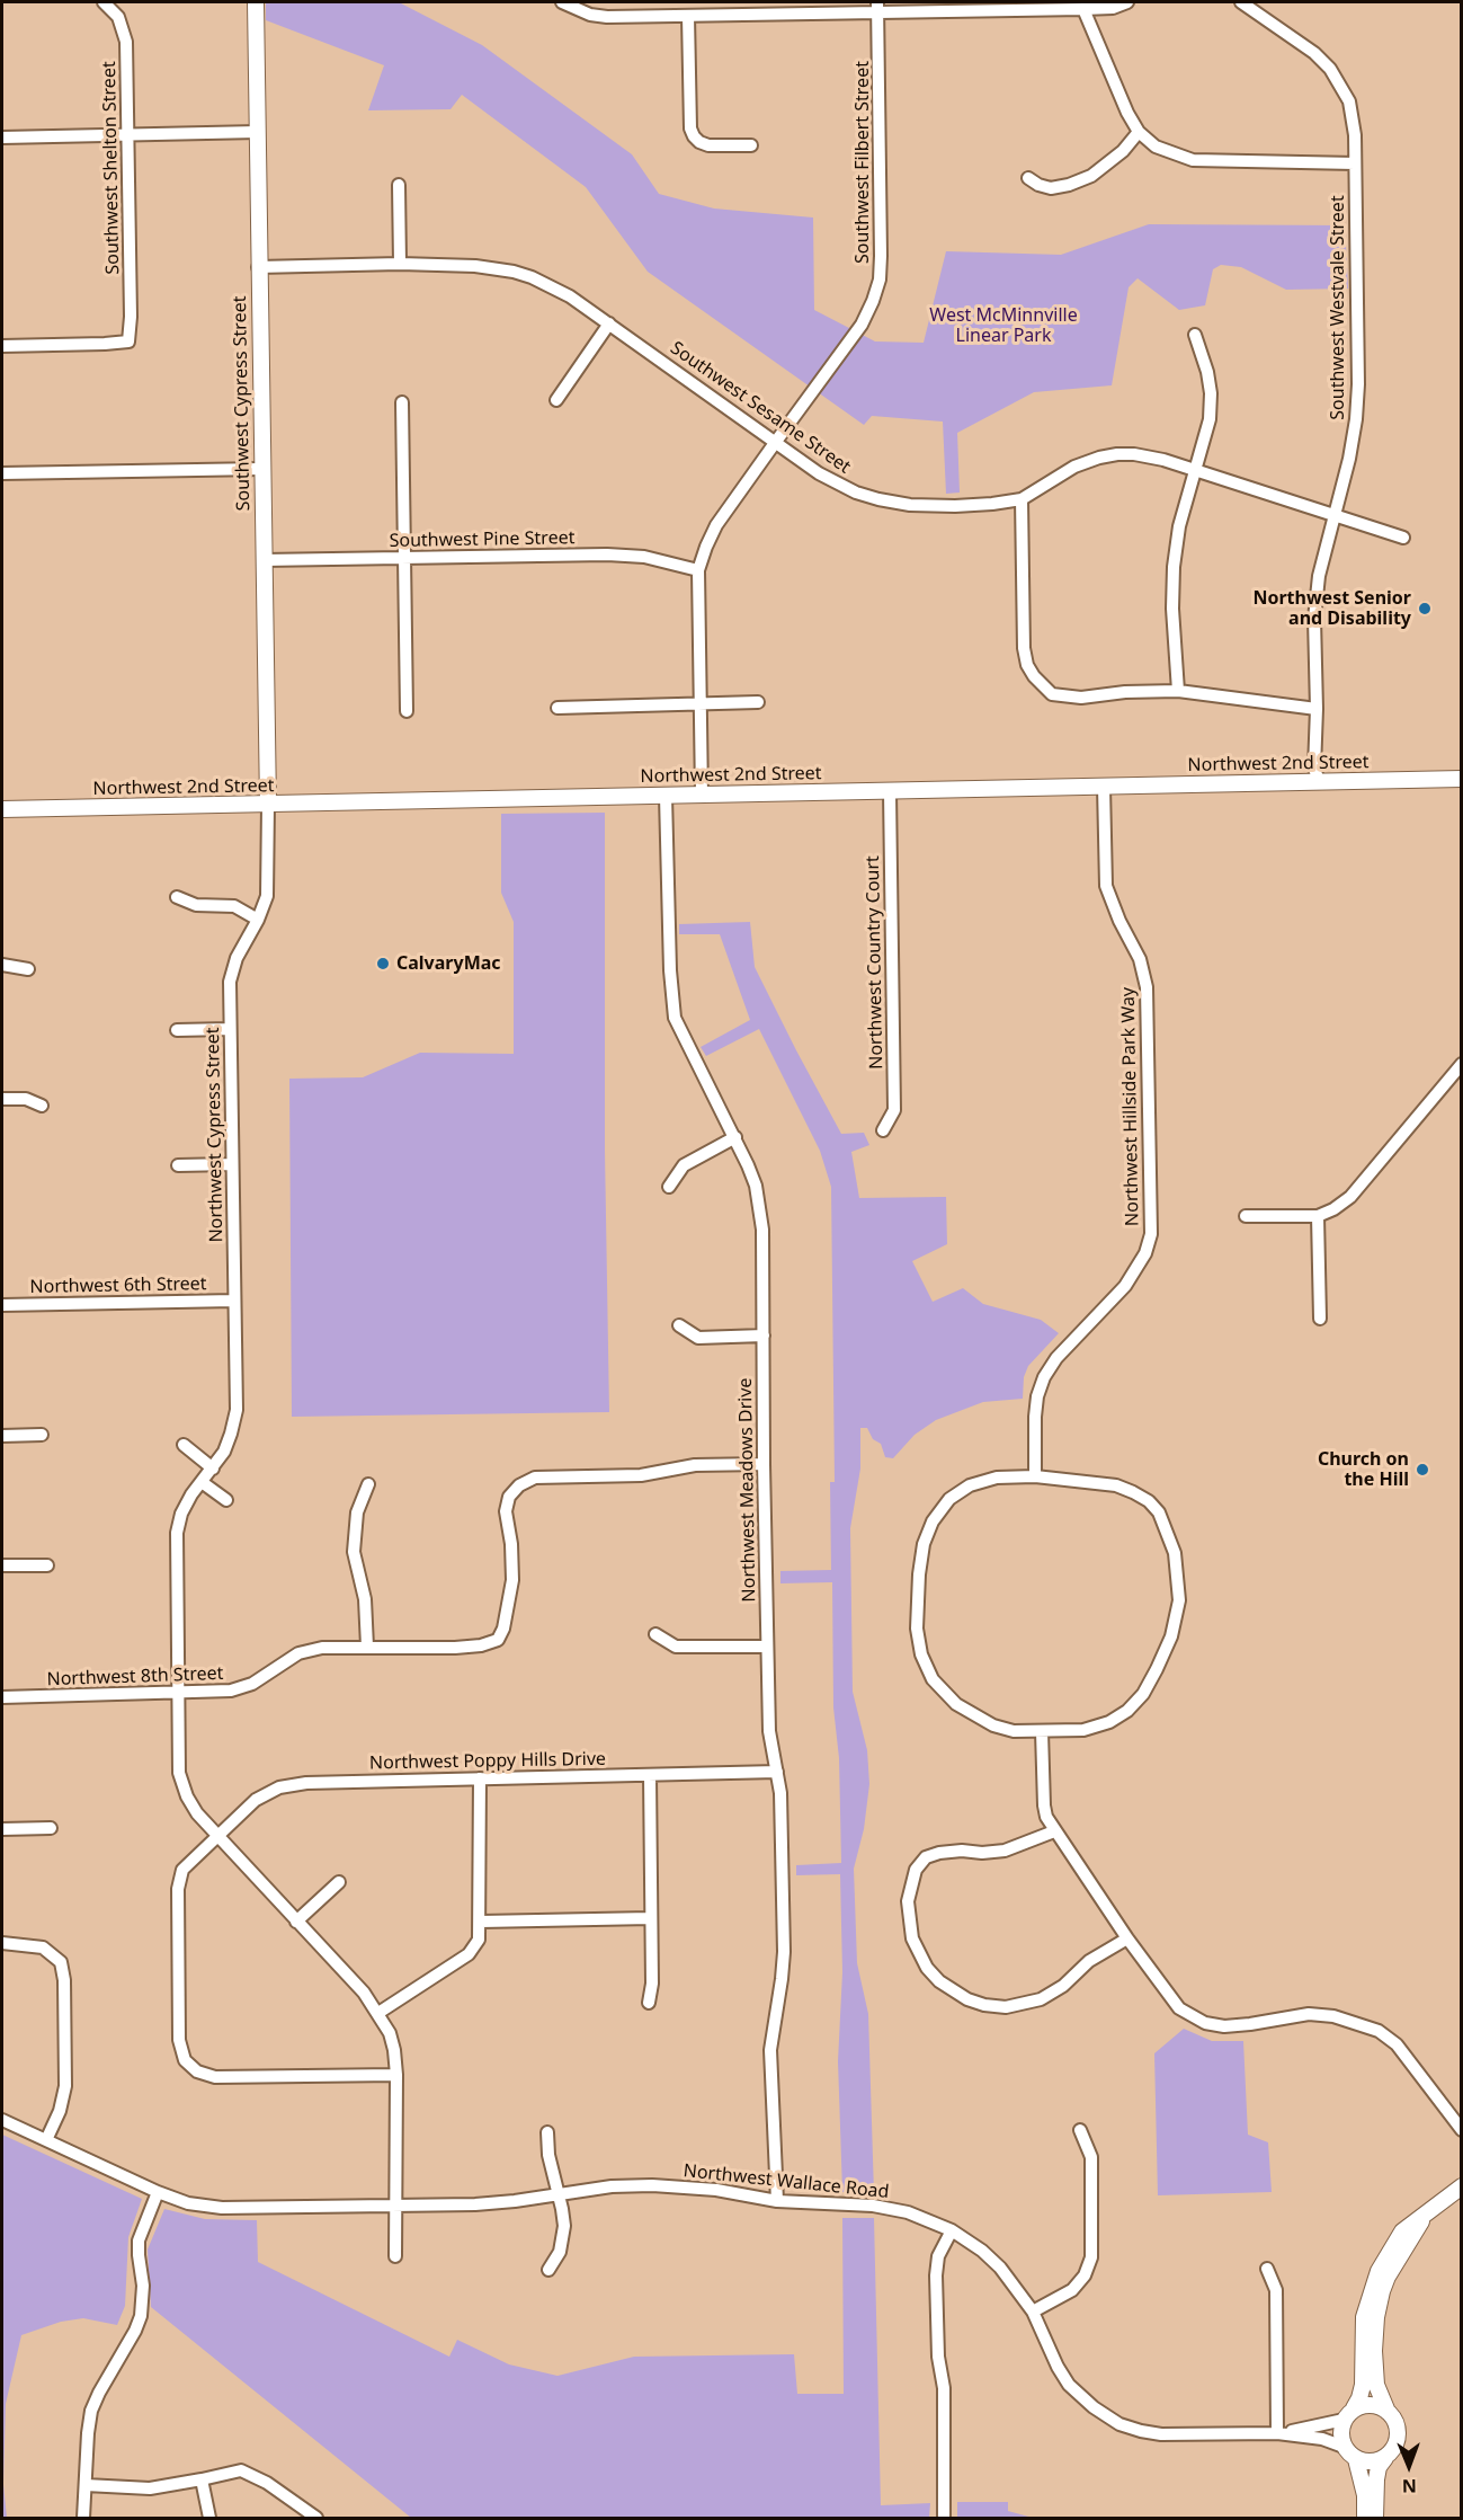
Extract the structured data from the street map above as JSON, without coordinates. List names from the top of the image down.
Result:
{
  "streets": {
    "main road": ["Southwest Cypress Street", "Northwest 2nd Street"],
    "street": [
      "Southwest Filbert Street",
      "Southwest Shelton Street",
      "Southwest Westvale Street",
      "Southwest Sesame Street",
      "Southwest Pine Street",
      "Northwest Country Court",
      "Northwest Hillside Park Way",
      "Northwest Cypress Street",
      "Northwest 6th Street",
      "Northwest Meadows Drive",
      "Northwest 8th Street",
      "Northwest Poppy Hills Drive",
      "Northwest Wallace Road"
    ]
  },
  "crossings": [
    ["Southwest Filbert Street", "Southwest Sesame Street"],
    ["Southwest Filbert Street", "Southwest Pine Street"],
    ["Southwest Filbert Street", "Northwest 2nd Street"],
    ["Southwest Westvale Street", "Southwest Sesame Street"],
    ["Southwest Westvale Street", "Northwest 2nd Street"],
    ["Southwest Cypress Street", "Southwest Sesame Street"],
    ["Southwest Cypress Street", "Southwest Pine Street"],
    ["Southwest Cypress Street", "Northwest 2nd Street"],
    ["Southwest Cypress Street", "Northwest Cypress Street"],
    ["Northwest 2nd Street", "Northwest Country Court"],
    ["Northwest 2nd Street", "Northwest Hillside Park Way"],
    ["Northwest 2nd Street", "Northwest Cypress Street"],
    ["Northwest 2nd Street", "Northwest Meadows Drive"],
    ["Northwest Cypress Street", "Northwest 6th Street"],
    ["Northwest Cypress Street", "Northwest 8th Street"],
    ["Northwest Cypress Street", "Northwest Poppy Hills Drive"],
    ["Northwest Cypress Street", "Northwest Wallace Road"],
    ["Northwest Meadows Drive", "Northwest 8th Street"],
    ["Northwest Meadows Drive", "Northwest Poppy Hills Drive"],
    ["Northwest Meadows Drive", "Northwest Wallace Road"]
  ],
  "parks": ["West McMinnville Linear Park"],
  "places": ["Northwest Senior and Disability", "CalvaryMac", "Church on the Hill"],
  "north": "bottom"
}
